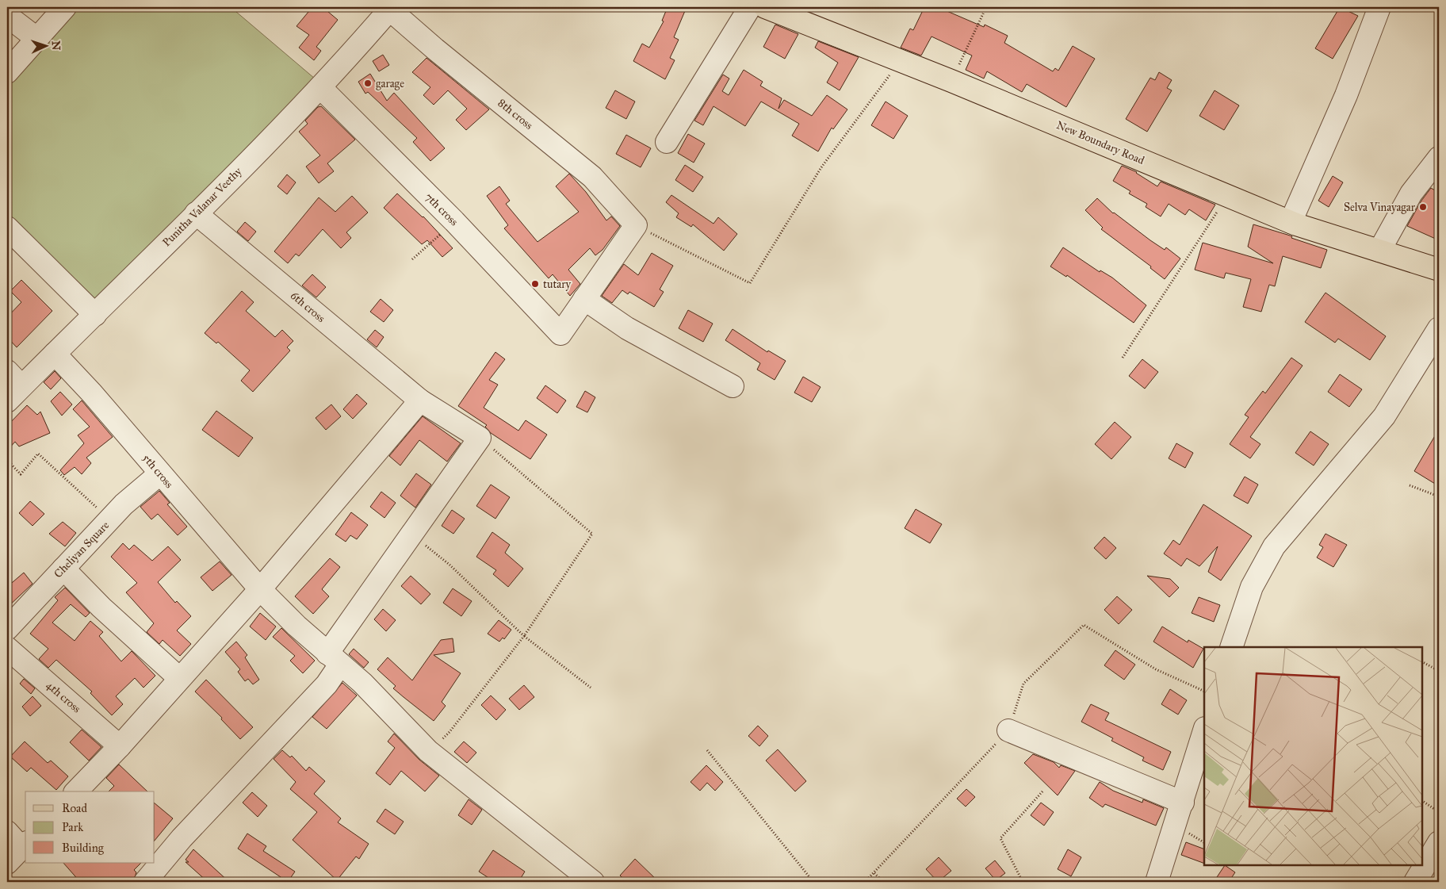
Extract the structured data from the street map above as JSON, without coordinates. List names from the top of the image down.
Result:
{
  "streets": {
    "main road": ["New Boundary Road"],
    "street": [
      "8th cross",
      "Punitha Valanar Veethy",
      "7th cross",
      "6th cross",
      "5th cross",
      "Cheliyan Square",
      "4th cross"
    ]
  },
  "crossings": [
    ["8th cross", "Punitha Valanar Veethy"],
    ["Punitha Valanar Veethy", "7th cross"],
    ["Punitha Valanar Veethy", "6th cross"],
    ["Punitha Valanar Veethy", "5th cross"],
    ["5th cross", "Cheliyan Square"]
  ],
  "places": ["garage", "Selva Vinayagar", "tutary"],
  "legend": ["Road", "Park", "Building"],
  "north": "right"
}
